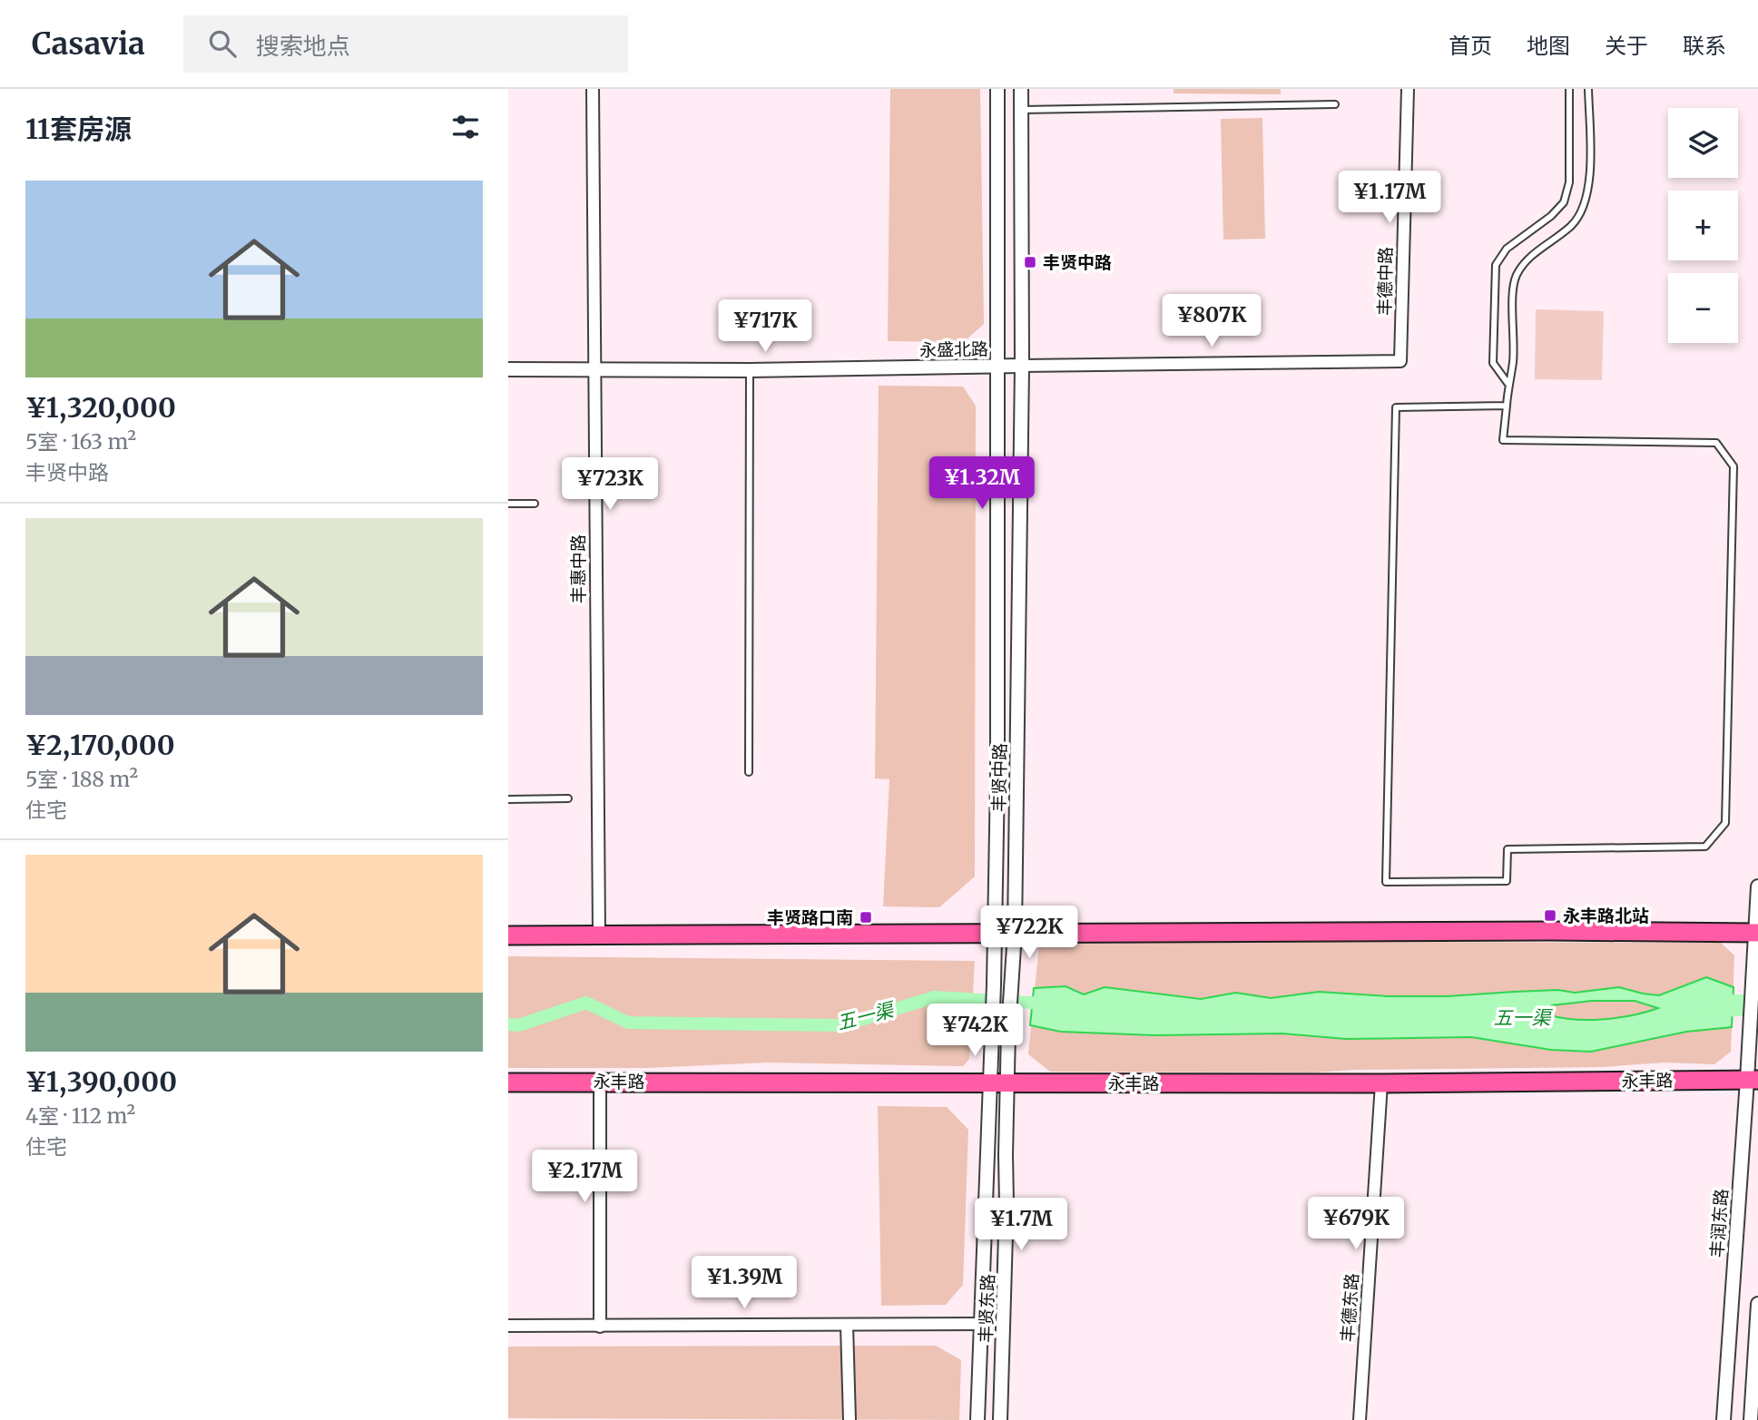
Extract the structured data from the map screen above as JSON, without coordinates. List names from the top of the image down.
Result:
{
  "streets": {
    "main road": ["永丰路"],
    "street": [
      "丰德中路",
      "永盛北路",
      "丰惠中路",
      "丰贤中路",
      "丰润东路",
      "丰德东路",
      "丰贤东路"
    ]
  },
  "crossings": [
    ["丰德中路", "永盛北路"],
    ["永盛北路", "丰惠中路"],
    ["永盛北路", "丰贤中路"],
    ["丰贤中路", "永丰路"],
    ["丰贤中路", "丰贤东路"],
    ["永丰路", "丰润东路"],
    ["永丰路", "丰德东路"],
    ["永丰路", "丰贤东路"]
  ],
  "water": ["五一渠"],
  "places": {
    "transit": ["丰贤中路", "永丰路北站", "丰贤路口南"]
  },
  "page": {
    "header": "Casavia",
    "search": "搜索地点",
    "nav": [
      "首页",
      "地图",
      "关于",
      "联系"
    ],
    "heading": "11套房源",
    "map_buttons": ["+", "−"],
    "list": [
      {
        "name": "¥1,320,000",
        "note": "5室 · 163 m² · 丰贤中路"
      },
      {
        "name": "¥2,170,000",
        "note": "5室 · 188 m² · 住宅"
      },
      {
        "name": "¥1,390,000",
        "note": "4室 · 112 m² · 住宅"
      }
    ],
    "price": [
      "¥1.17M",
      "¥807K",
      "¥717K",
      "¥1.32M",
      "¥723K",
      "¥722K",
      "¥742K",
      "¥2.17M",
      "¥679K",
      "¥1.7M",
      "¥1.39M"
    ]
  }
}
